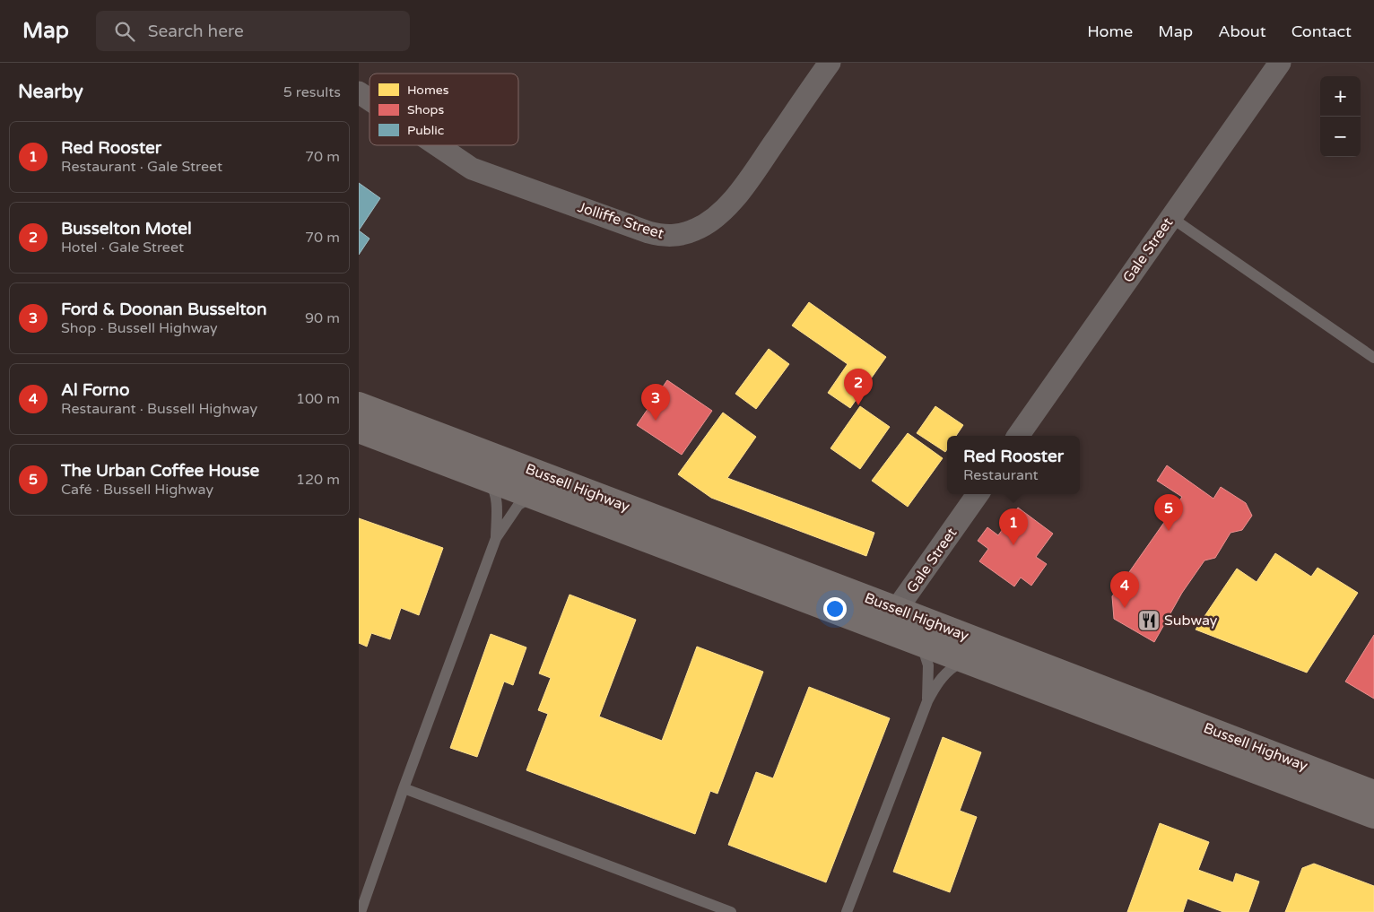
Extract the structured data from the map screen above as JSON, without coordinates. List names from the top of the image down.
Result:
{
  "streets": {
    "main road": ["Bussell Highway"],
    "street": ["Jolliffe Street", "Gale Street"]
  },
  "crossings": [
    ["Gale Street", "Bussell Highway"]
  ],
  "places": {
    "restaurant": ["Subway"]
  },
  "legend": ["Homes", "Shops", "Public"],
  "page": {
    "header": "Map",
    "search": "Search here",
    "nav": [
      "Home",
      "Map",
      "About",
      "Contact"
    ],
    "heading": ["Nearby", "5 results"],
    "map_buttons": ["+", "−"],
    "list": [
      {
        "mark": "1",
        "name": "Red Rooster",
        "note": "Restaurant · Gale Street",
        "value": "70 m"
      },
      {
        "mark": "2",
        "name": "Busselton Motel",
        "note": "Hotel · Gale Street",
        "value": "70 m"
      },
      {
        "mark": "3",
        "name": "Ford & Doonan Busselton",
        "note": "Shop · Bussell Highway",
        "value": "90 m"
      },
      {
        "mark": "4",
        "name": "Al Forno",
        "note": "Restaurant · Bussell Highway",
        "value": "100 m"
      },
      {
        "mark": "5",
        "name": "The Urban Coffee House",
        "note": "Café · Bussell Highway",
        "value": "120 m"
      }
    ],
    "pins": [
      "2",
      "3",
      "5",
      "1",
      "4"
    ],
    "popup": ["Red Rooster", "Restaurant"]
  }
}
